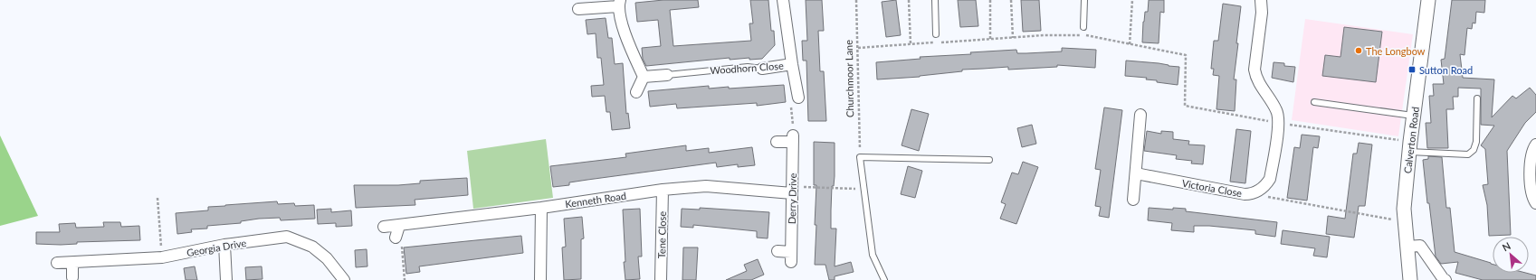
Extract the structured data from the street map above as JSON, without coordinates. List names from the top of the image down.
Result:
{
  "streets": {
    "street": [
      "Woodhorn Close",
      "Calverton Road",
      "Victoria Close",
      "Derry Drive",
      "Kenneth Road",
      "Tene Close",
      "Georgia Drive"
    ],
    "path": ["Churchmoor Lane"]
  },
  "crossings": [
    ["Derry Drive", "Kenneth Road"],
    ["Kenneth Road", "Tene Close"]
  ],
  "places": {
    "other": ["The Longbow"],
    "transit": ["Sutton Road"]
  },
  "north": "top left"
}
